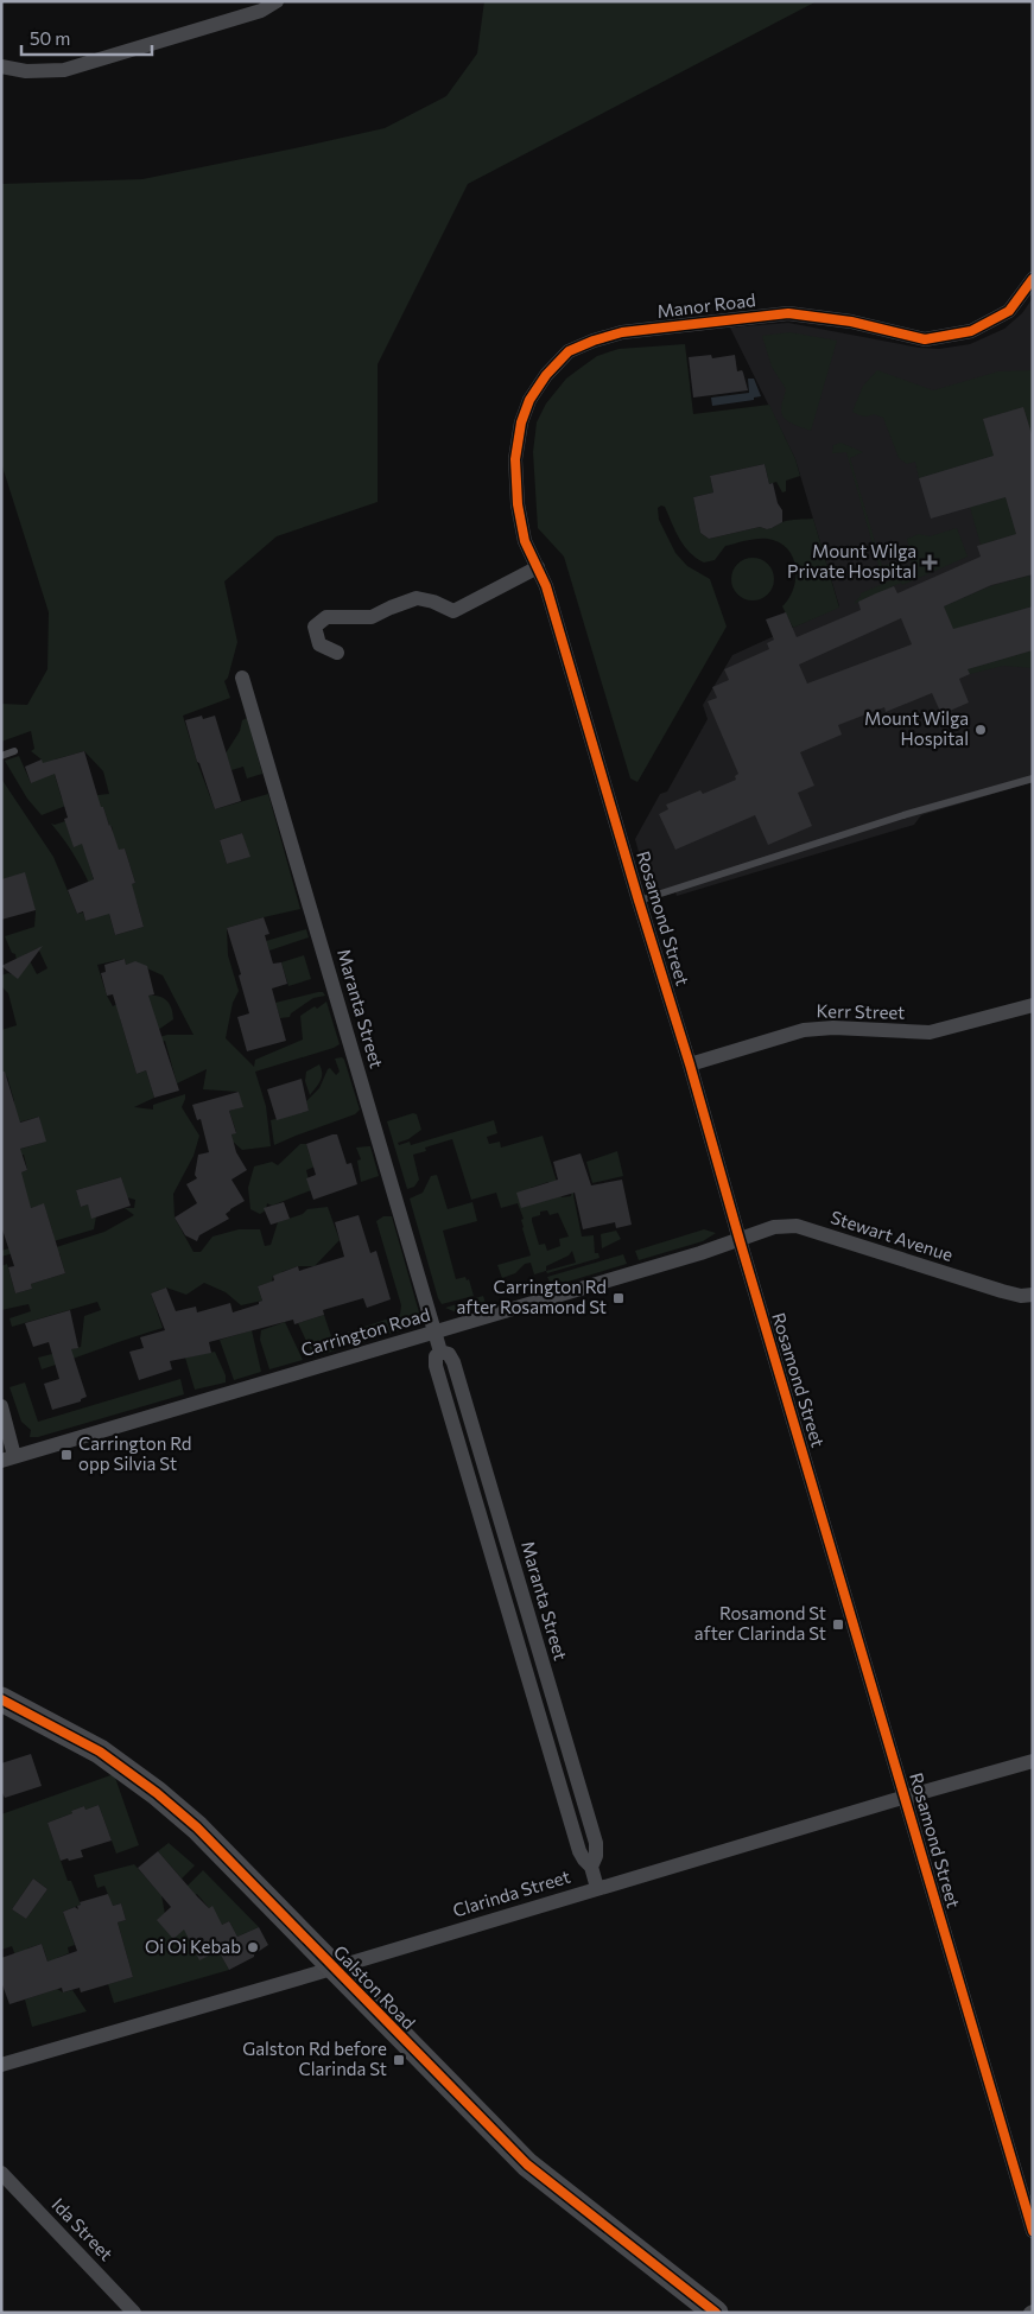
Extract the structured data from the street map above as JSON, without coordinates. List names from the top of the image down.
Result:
{
  "streets": {
    "main road": ["Galston Road"],
    "street": [
      "Manor Road",
      "Rosamond Street",
      "Maranta Street",
      "Kerr Street",
      "Stewart Avenue",
      "Carrington Road",
      "Clarinda Street",
      "Ida Street"
    ]
  },
  "crossings": [
    ["Manor Road", "Rosamond Street"],
    ["Rosamond Street", "Kerr Street"],
    ["Rosamond Street", "Stewart Avenue"],
    ["Rosamond Street", "Carrington Road"],
    ["Rosamond Street", "Clarinda Street"],
    ["Maranta Street", "Carrington Road"],
    ["Maranta Street", "Clarinda Street"],
    ["Stewart Avenue", "Carrington Road"],
    ["Clarinda Street", "Galston Road"]
  ],
  "places": {
    "health": ["Mount Wilga Private Hospital"],
    "other": ["Mount Wilga Hospital", "Oi Oi Kebab"],
    "transit": [
      "Carrington Rd after Rosamond St",
      "Carrington Rd opp Silvia St",
      "Rosamond St after Clarinda St",
      "Galston Rd before Clarinda St"
    ]
  },
  "scale_bar": "50 m"
}
